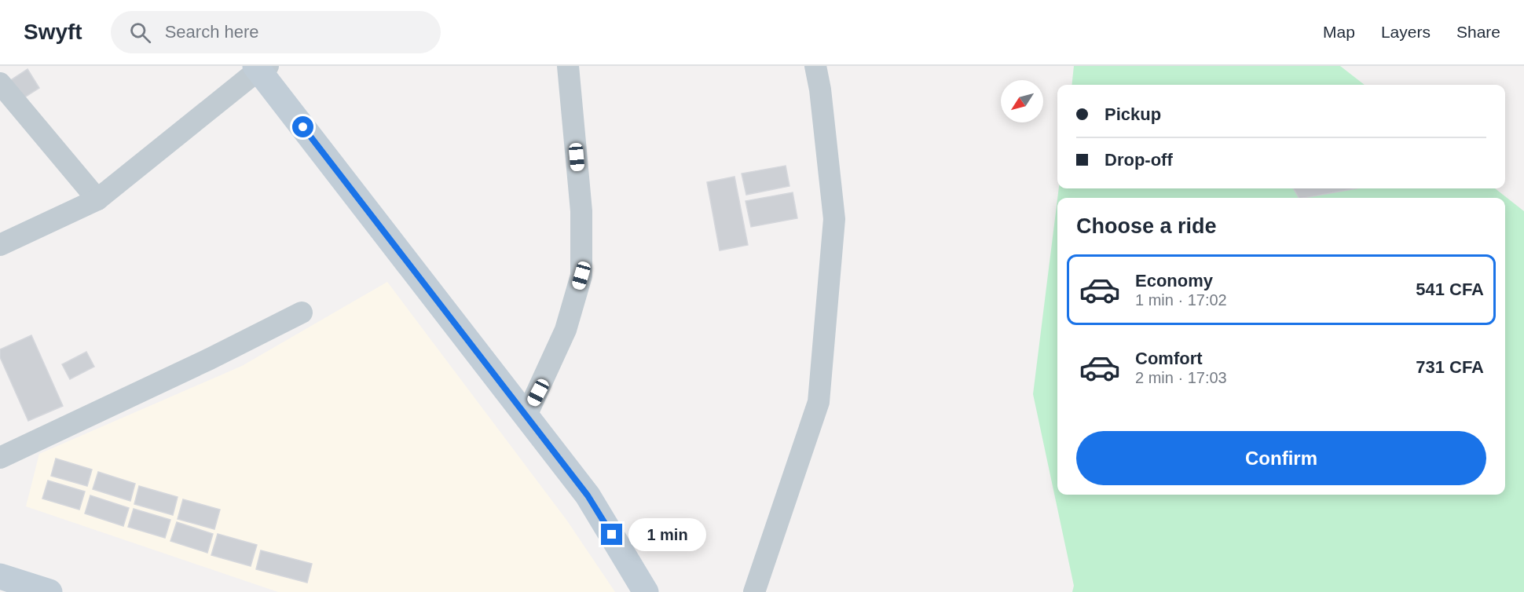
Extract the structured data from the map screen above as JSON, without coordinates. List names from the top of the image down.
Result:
{
  "north": "bottom left",
  "page": {
    "header": "Swyft",
    "search": "Search here",
    "nav": ["Map", "Layers", "Share"],
    "banner": ["Pickup", "Drop-off"],
    "heading": "Choose a ride",
    "list": [
      {
        "name": "Economy",
        "note": "1 min · 17:02",
        "value": "541 CFA"
      },
      {
        "name": "Comfort",
        "note": "2 min · 17:03",
        "value": "731 CFA"
      }
    ],
    "buttons": "Confirm",
    "bubble": "1 min"
  }
}
